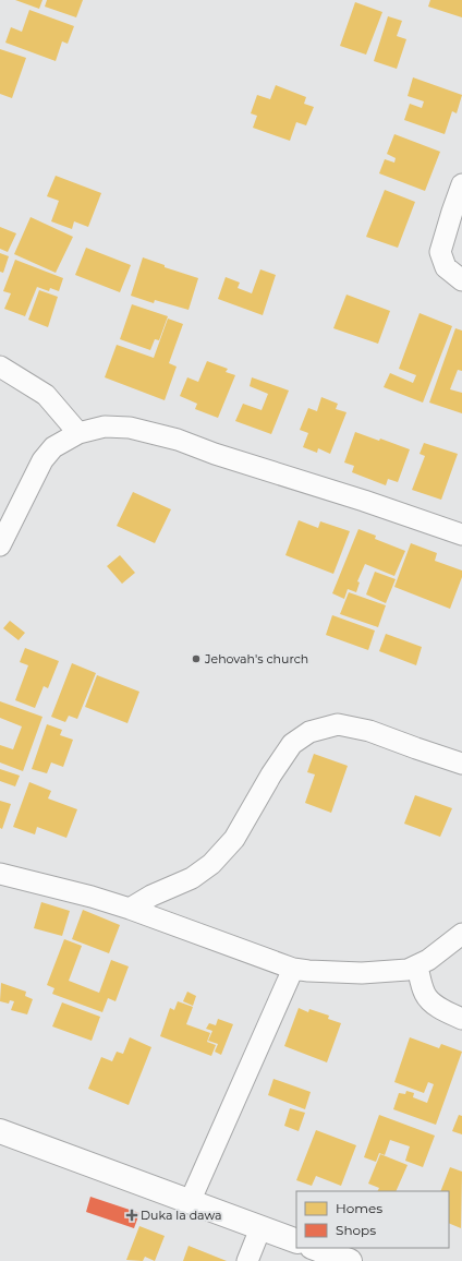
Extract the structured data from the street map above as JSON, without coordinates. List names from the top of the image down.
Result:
{
  "places": {
    "other": ["Jehovah's church"],
    "health": ["Duka la dawa"]
  },
  "legend": ["Homes", "Shops"]
}
